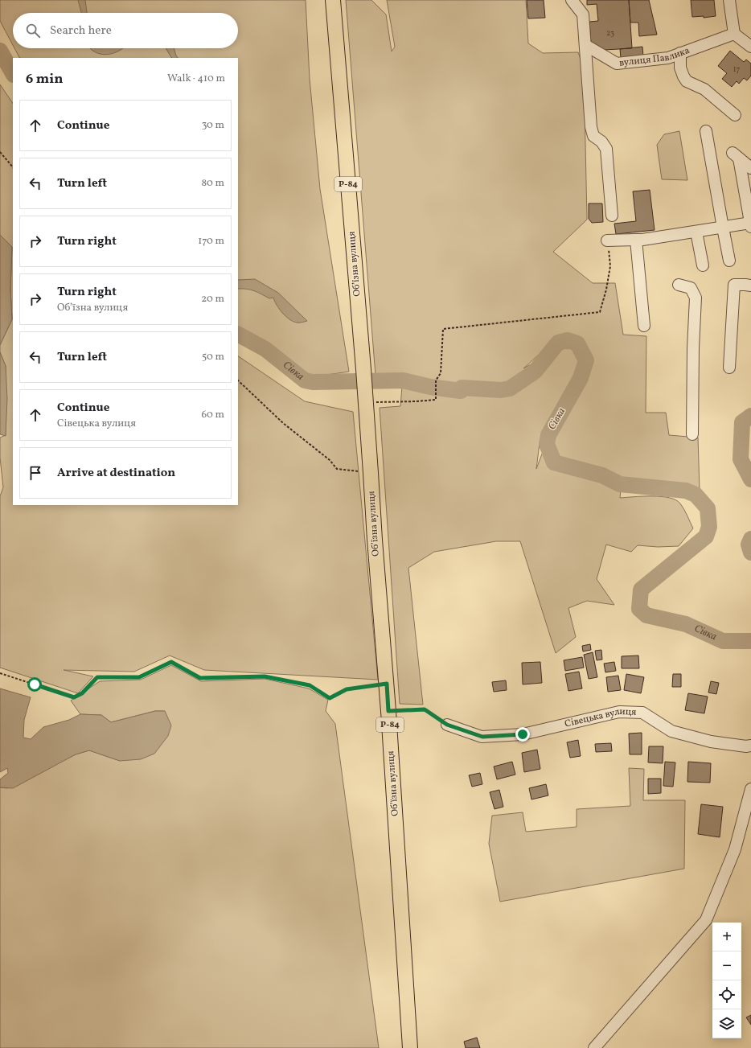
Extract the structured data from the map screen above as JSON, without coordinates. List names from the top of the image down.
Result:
{
  "streets": {
    "main road": ["Р-84", "Обʼїзна вулиця"],
    "street": ["вулиця Павлика", "Сівецька вулиця"]
  },
  "water": ["Сівка"],
  "house_numbers": ["23", "17"],
  "page": {
    "search": "Search here",
    "heading": ["6 min", "Walk · 410 m"],
    "list": [
      ["Continue", "30 m"],
      ["Turn left", "80 m"],
      ["Turn right", "170 m"],
      ["Turn right", "Обʼїзна вулиця", "20 m"],
      ["Turn left", "50 m"],
      ["Continue", "Сівецька вулиця", "60 m"],
      "Arrive at destination"
    ],
    "map_buttons": ["+", "−"]
  }
}
